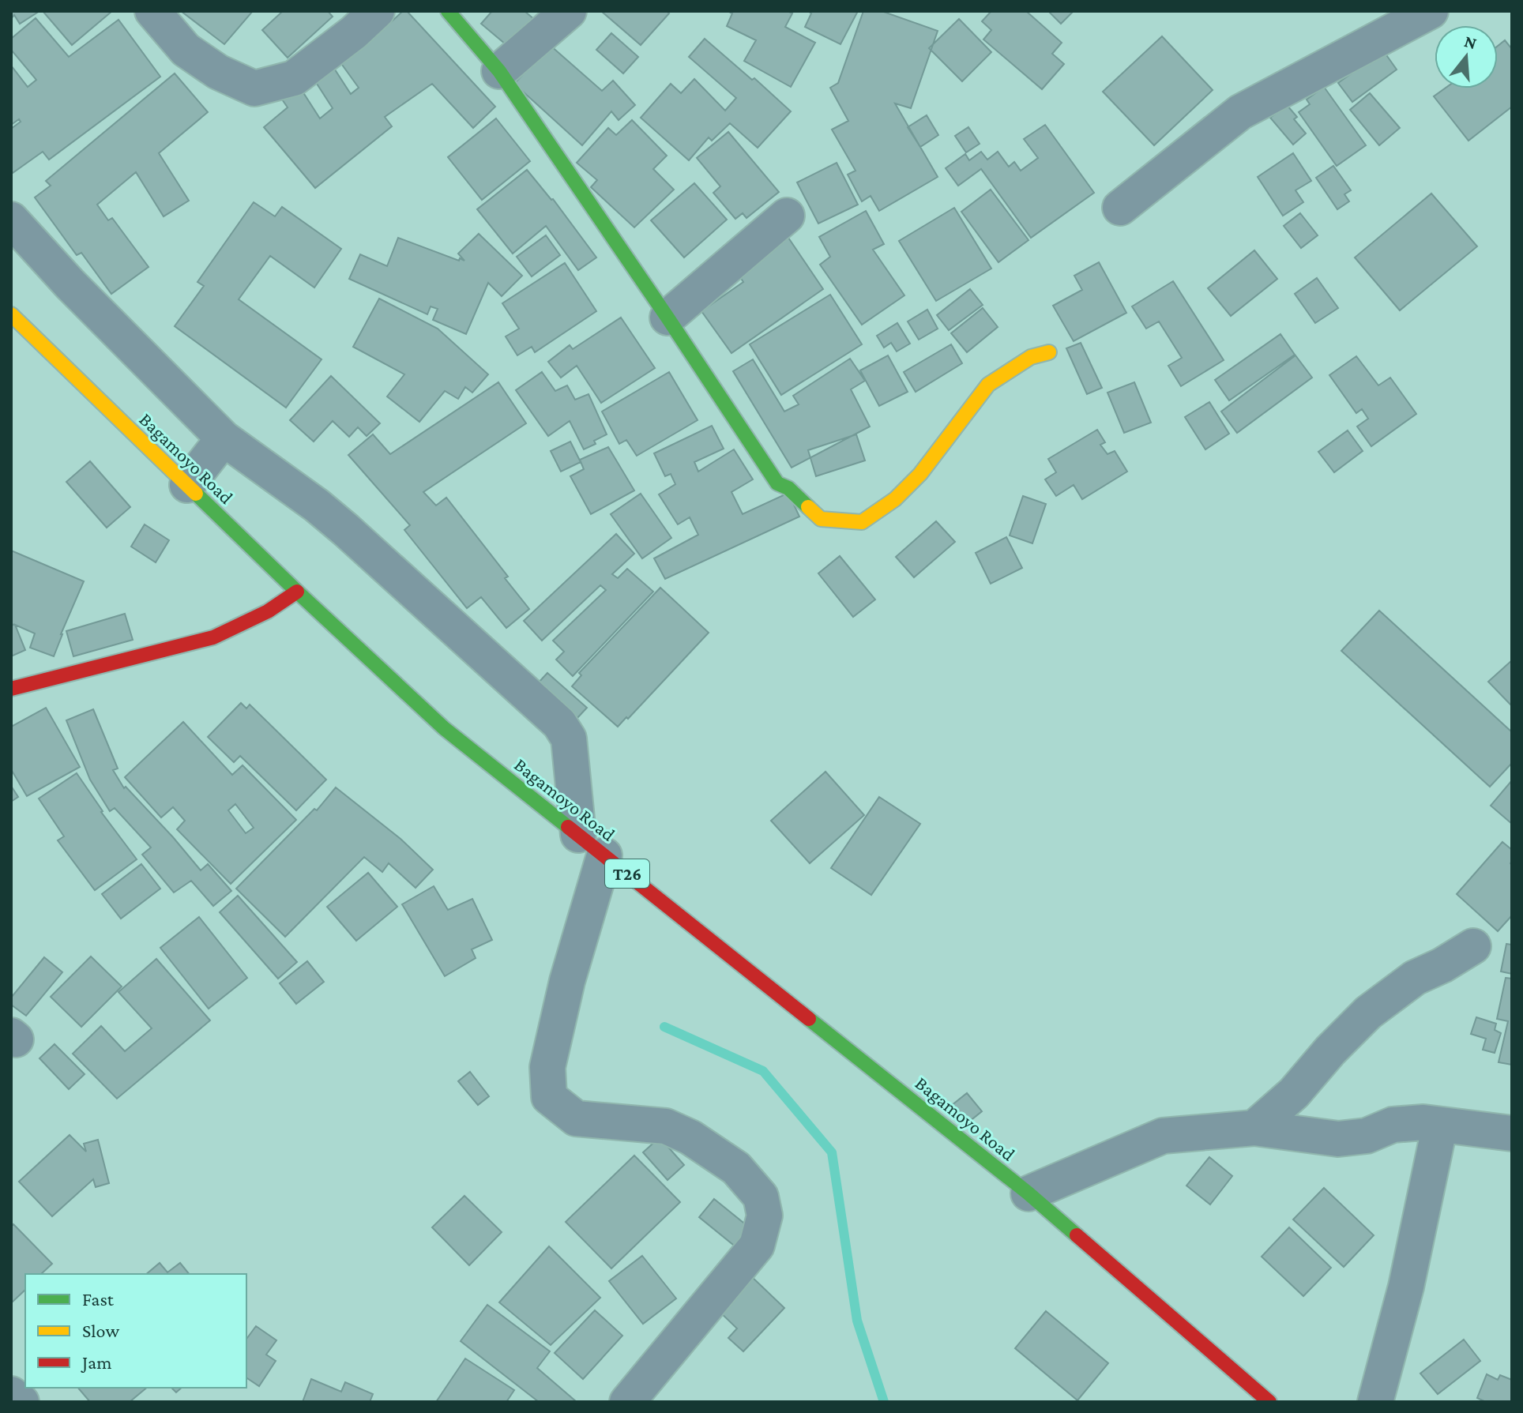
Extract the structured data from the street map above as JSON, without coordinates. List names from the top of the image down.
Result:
{
  "streets": {
    "main road": ["Bagamoyo Road", "T26"]
  },
  "legend": ["Fast", "Slow", "Jam"],
  "north": "top"
}
